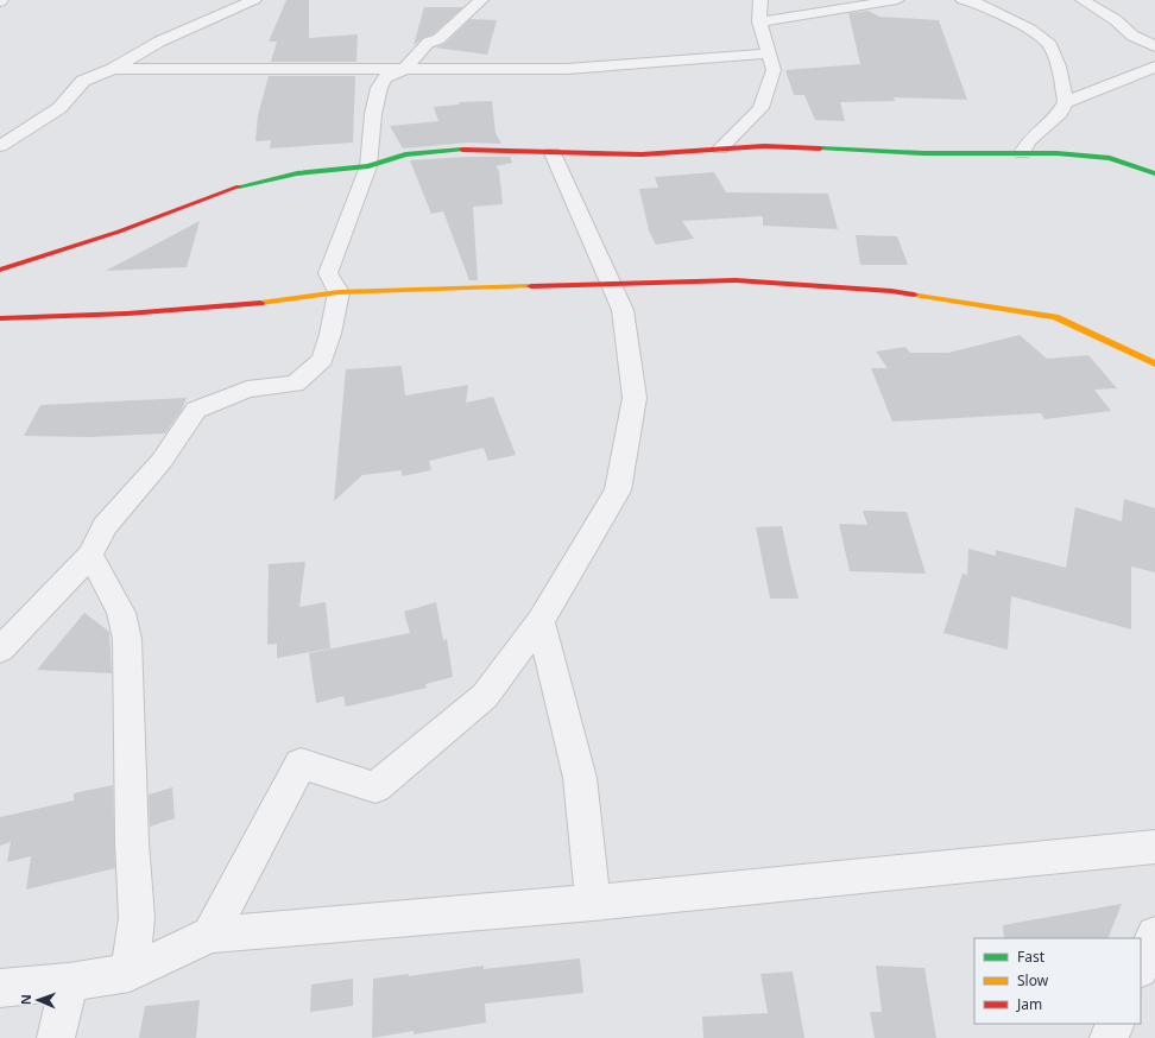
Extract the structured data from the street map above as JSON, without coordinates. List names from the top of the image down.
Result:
{
  "legend": ["Fast", "Slow", "Jam"],
  "north": "left"
}
